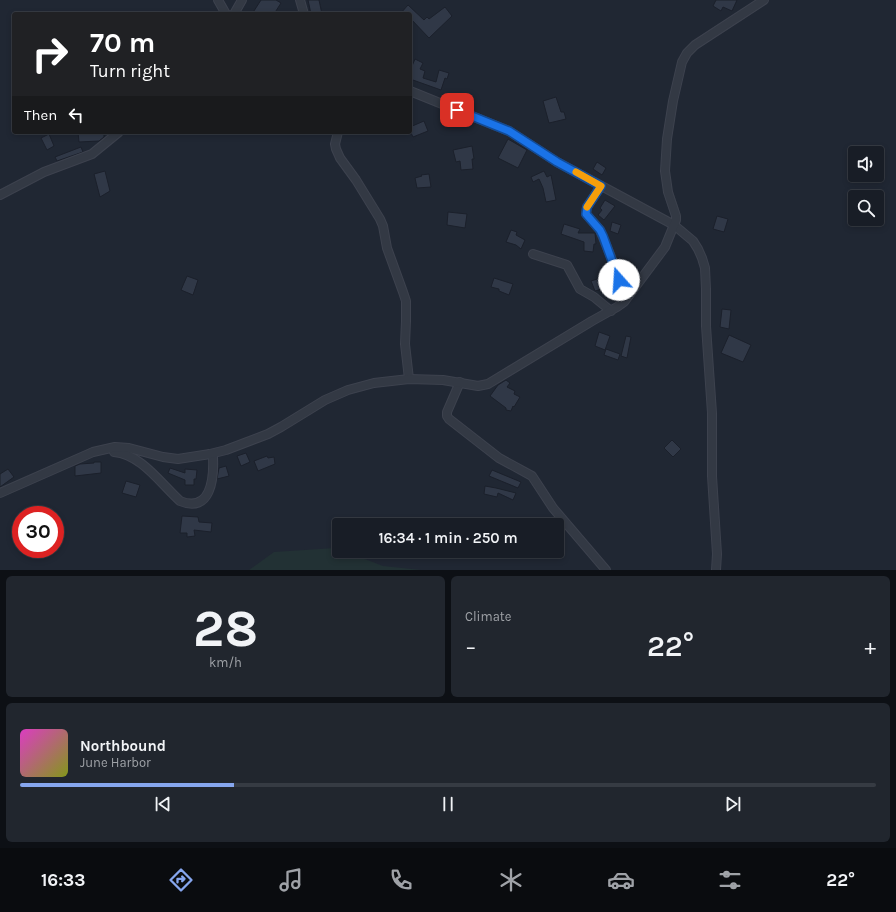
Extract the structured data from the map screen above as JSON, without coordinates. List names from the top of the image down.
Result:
{
  "page": {
    "turn": ["70 m", "Turn right"],
    "then": "Then",
    "limit": "30",
    "trip": "16:34 · 1 min · 250 m",
    "tile": [
      ["28", "km/h"],
      "Climate"
    ],
    "heat": ["−", "22°", "+"],
    "song": ["Northbound", "June Harbor"],
    "tabs": ["16:33", "22°"]
  }
}
